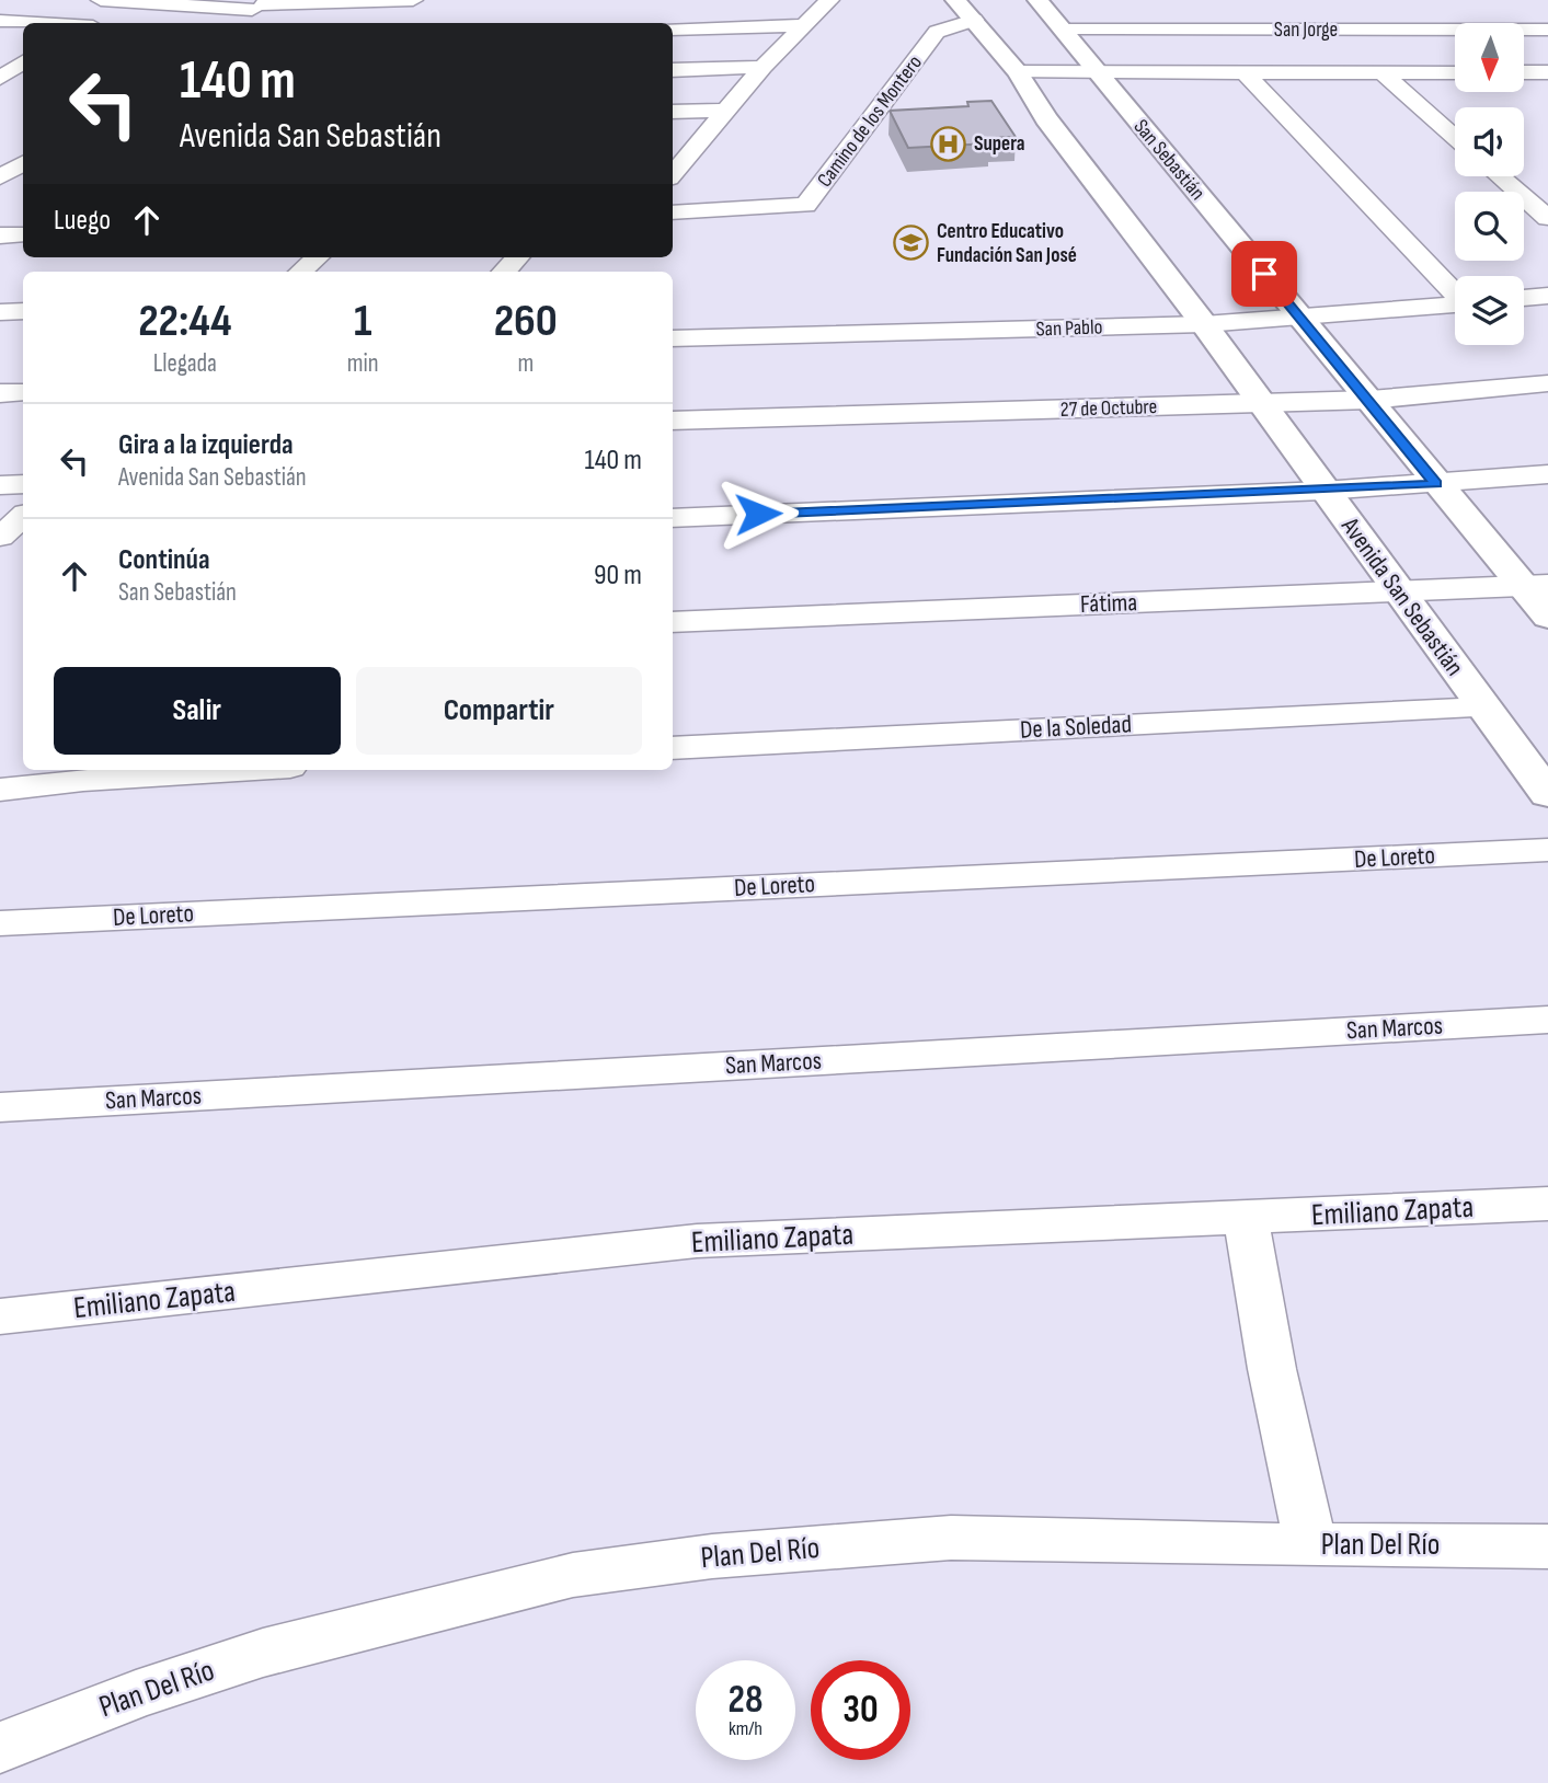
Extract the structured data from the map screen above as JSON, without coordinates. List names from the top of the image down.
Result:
{
  "streets": {
    "main road": ["San Sebastián", "Avenida San Sebastián"],
    "street": [
      "San Jorge",
      "Camino de los Montero",
      "San Pablo",
      "27 de Octubre",
      "Fátima",
      "De la Soledad",
      "De Loreto",
      "San Marcos",
      "Emiliano Zapata",
      "Plan Del Río"
    ]
  },
  "crossings": [
    ["San Jorge", "San Sebastián"],
    ["San Sebastián", "San Pablo"],
    ["San Pablo", "Avenida San Sebastián"],
    ["27 de Octubre", "Avenida San Sebastián"],
    ["Avenida San Sebastián", "Fátima"],
    ["Avenida San Sebastián", "De la Soledad"]
  ],
  "places": {
    "hospital": ["Supera"],
    "school or university": ["Centro Educativo Fundación San José"]
  },
  "north": "bottom",
  "page": {
    "turn": ["140 m", "Avenida San Sebastián"],
    "then": "Luego",
    "eta": [
      "22:44",
      "Llegada",
      "1",
      "min",
      "260",
      "m"
    ],
    "list": [
      {
        "name": "Gira a la izquierda",
        "note": "Avenida San Sebastián",
        "value": "140 m"
      },
      {
        "name": "Continúa",
        "note": "San Sebastián",
        "value": "90 m"
      }
    ],
    "buttons": ["Salir", "Compartir"],
    "speed": "28 km/h",
    "limit": "30"
  }
}
